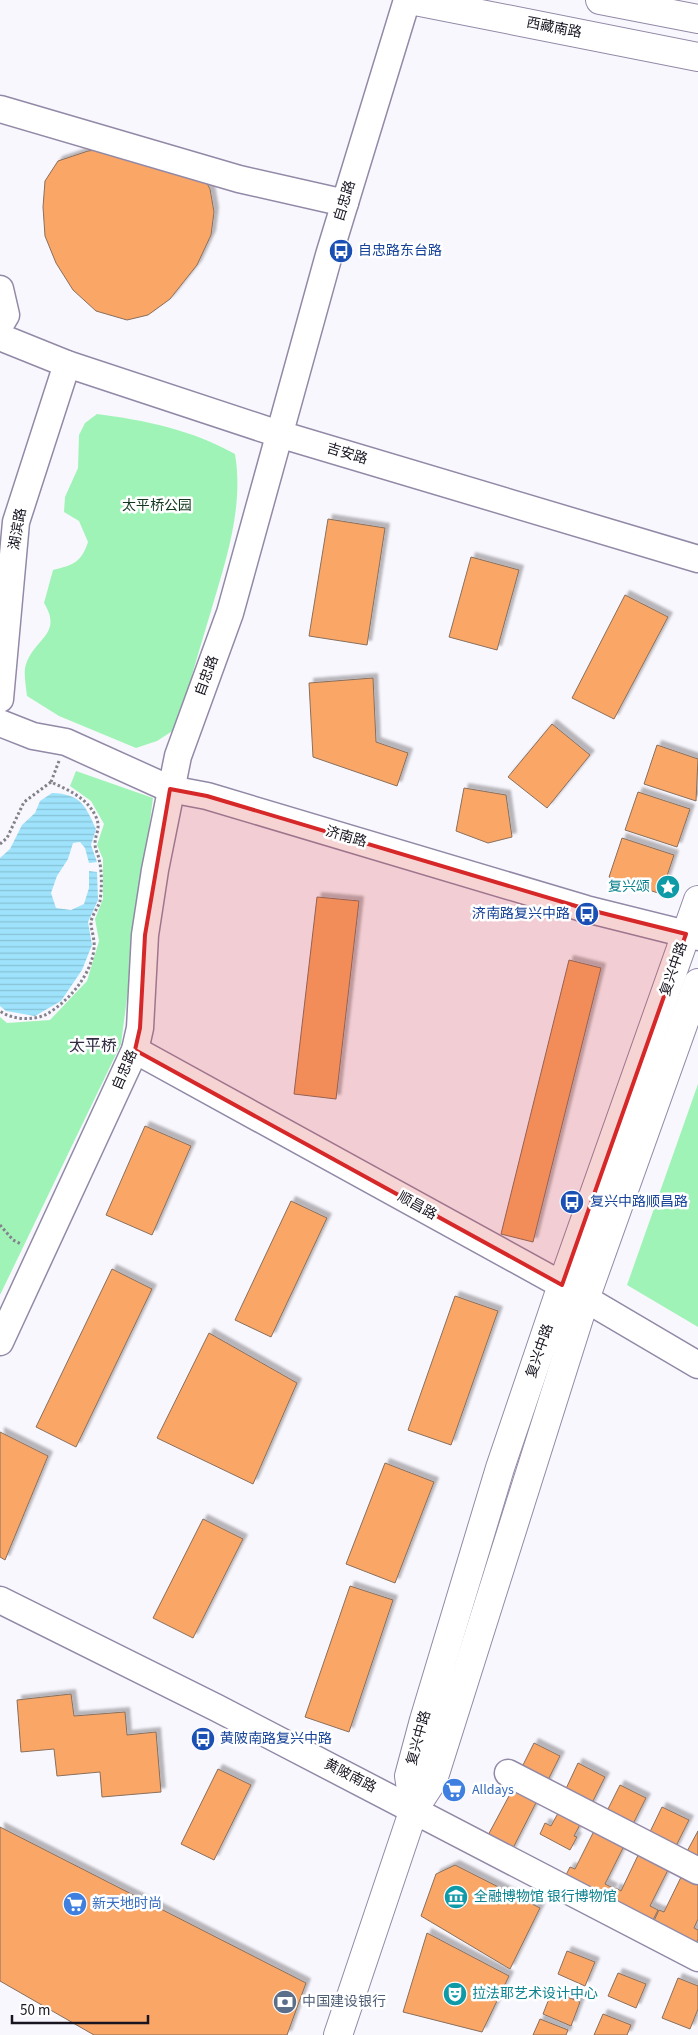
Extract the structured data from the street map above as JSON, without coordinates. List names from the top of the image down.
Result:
{
  "streets": {
    "main road": ["西藏南路", "复兴中路"],
    "street": [
      "自忠路",
      "吉安路",
      "湖滨路",
      "济南路",
      "顺昌路",
      "黄陂南路"
    ]
  },
  "crossings": [
    ["西藏南路", "自忠路"],
    ["自忠路", "吉安路"],
    ["自忠路", "济南路"],
    ["自忠路", "顺昌路"],
    ["吉安路", "湖滨路"],
    ["济南路", "复兴中路"],
    ["复兴中路", "顺昌路"],
    ["复兴中路", "黄陂南路"]
  ],
  "districts": ["太平桥"],
  "parks": ["太平桥公园"],
  "places": {
    "bus stop": [
      "自忠路东台路",
      "济南路复兴中路",
      "复兴中路顺昌路",
      "黄陂南路复兴中路"
    ],
    "place": ["复兴颂"],
    "supermarket": ["Alldays", "新天地时尚"],
    "museum": ["全融博物馆 银行博物馆"],
    "theatre": ["拉法耶艺术设计中心"],
    "bank": ["中国建设银行"]
  },
  "scale_bar": "50 m"
}
